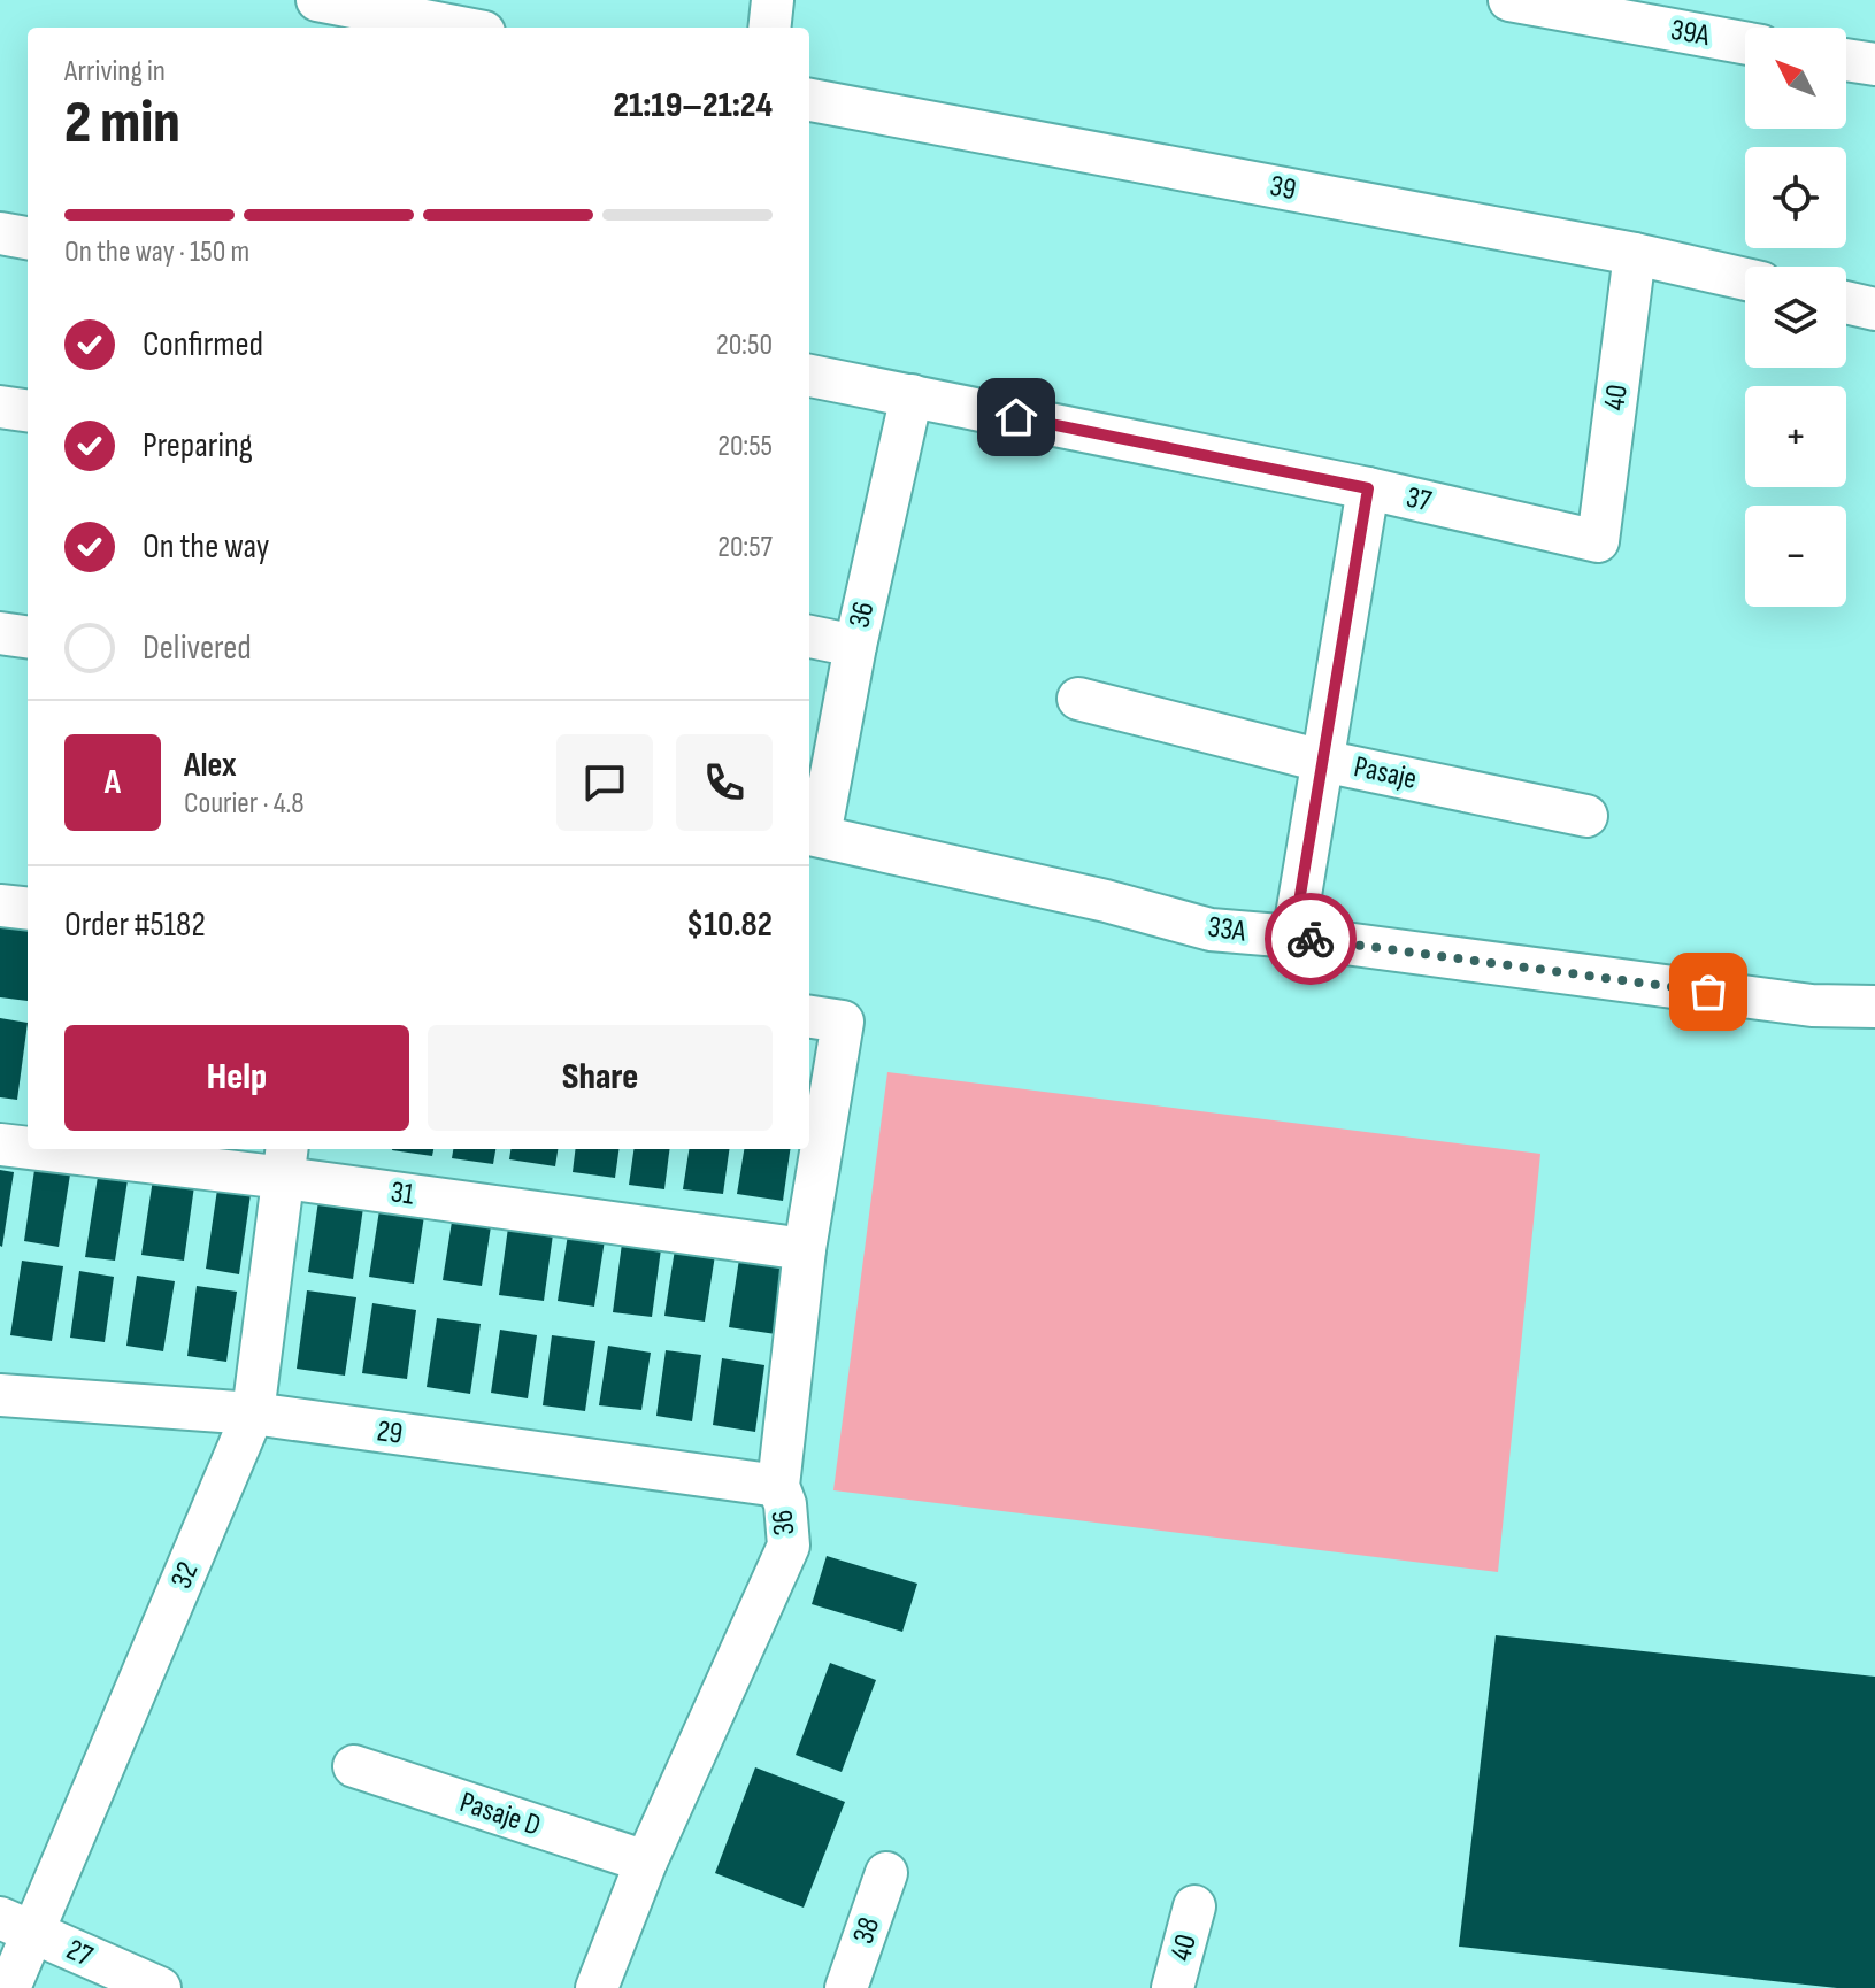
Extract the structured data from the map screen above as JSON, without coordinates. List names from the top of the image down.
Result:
{
  "streets": {
    "street": [
      "39A",
      "39",
      "40",
      "37",
      "36",
      "Pasaje",
      "33A",
      "31",
      "29",
      "32",
      "Pasaje D",
      "38",
      "27"
    ]
  },
  "crossings": [
    ["39", "40"],
    ["40", "37"],
    ["37", "36"],
    ["36", "33A"],
    ["36", "31"],
    ["36", "29"],
    ["36", "Pasaje D"],
    ["31", "32"],
    ["29", "32"],
    ["32", "27"]
  ],
  "north": "top left",
  "page": {
    "map_buttons": ["+", "−"],
    "heading": ["2 min", "Arriving in", "21:19–21:24"],
    "panel": [
      "Alex",
      "Courier · 4.8",
      "Order #5182",
      "$10.82"
    ],
    "bar": "On the way · 150 m",
    "list": [
      ["Confirmed", "20:50"],
      ["Preparing", "20:55"],
      ["On the way", "20:57"],
      "Delivered"
    ],
    "round": "A",
    "buttons": ["Help", "Share"]
  }
}
